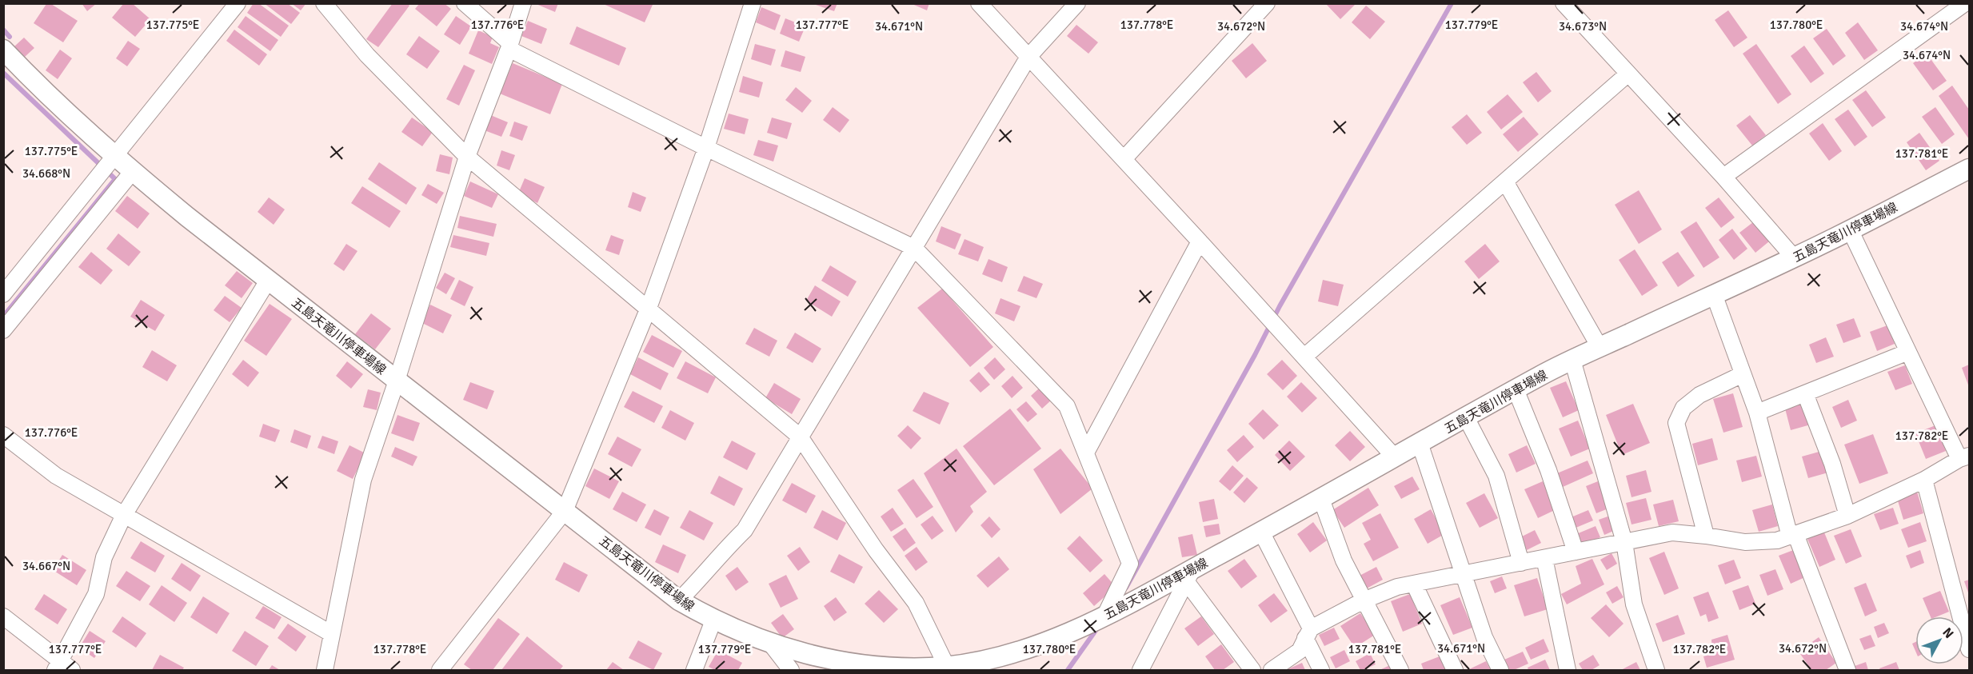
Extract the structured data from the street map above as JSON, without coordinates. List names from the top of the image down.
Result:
{
  "streets": {
    "main road": ["五島天竜川停車場線"]
  },
  "north": "top right",
  "coordinates": [
    "137.775°E",
    "137.776°E",
    "137.777°E",
    "137.778°E",
    "137.779°E",
    "137.780°E",
    "34.671°N",
    "34.672°N",
    "34.673°N",
    "34.674°N",
    "137.781°E",
    "34.668°N",
    "137.782°E",
    "34.667°N"
  ]
}
